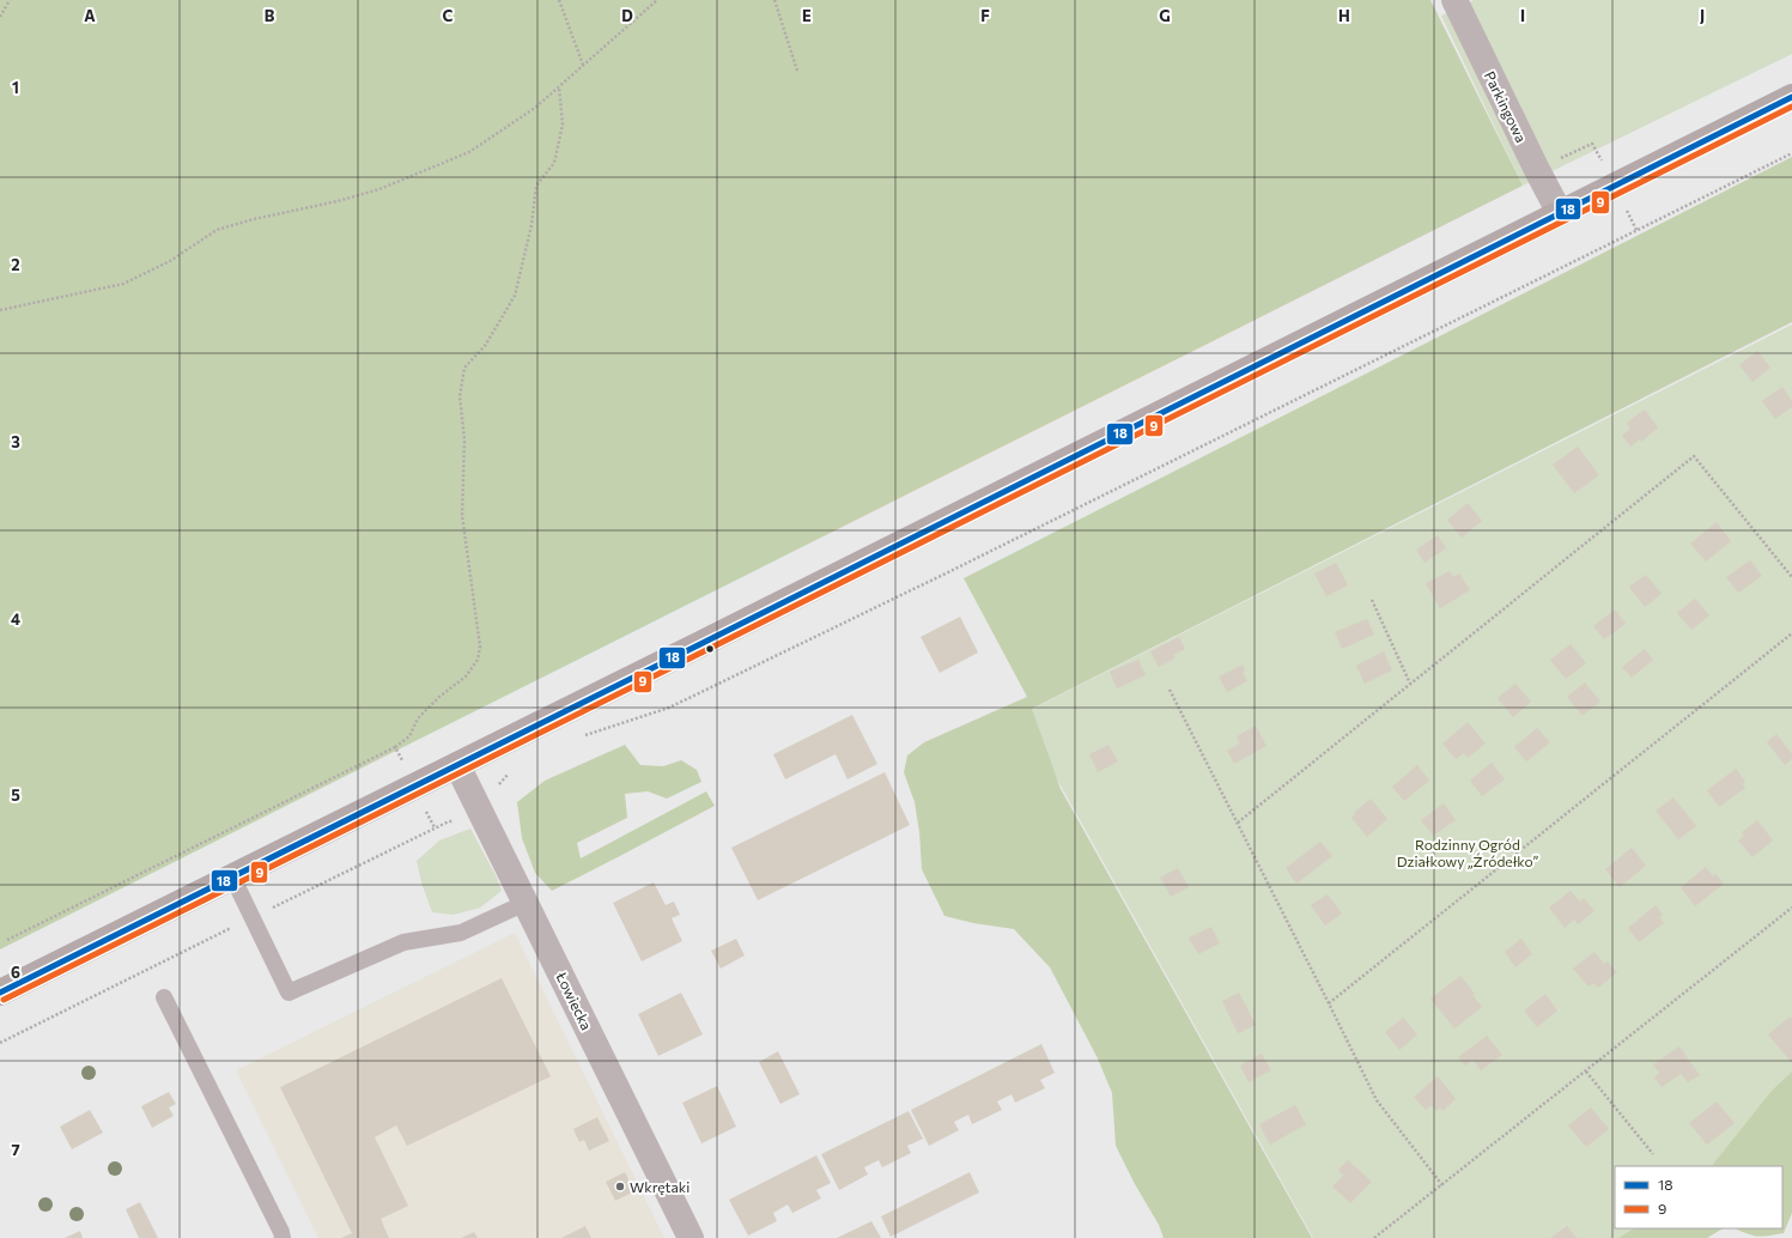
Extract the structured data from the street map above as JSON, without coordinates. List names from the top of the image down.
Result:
{
  "streets": {
    "street": ["Parkingowa", "Łowiecka"]
  },
  "parks": ["Rodzinny Ogród Działkowy „Źródełko”"],
  "places": ["Wkrętaki"],
  "lines": ["transit line 18", "transit line 9"],
  "legend": ["18", "9"],
  "grid": {
    "columns": [
      "A",
      "B",
      "C",
      "D",
      "E",
      "F",
      "G",
      "H",
      "I",
      "J"
    ],
    "rows": [
      "1",
      "2",
      "3",
      "4",
      "5",
      "6",
      "7"
    ]
  }
}
